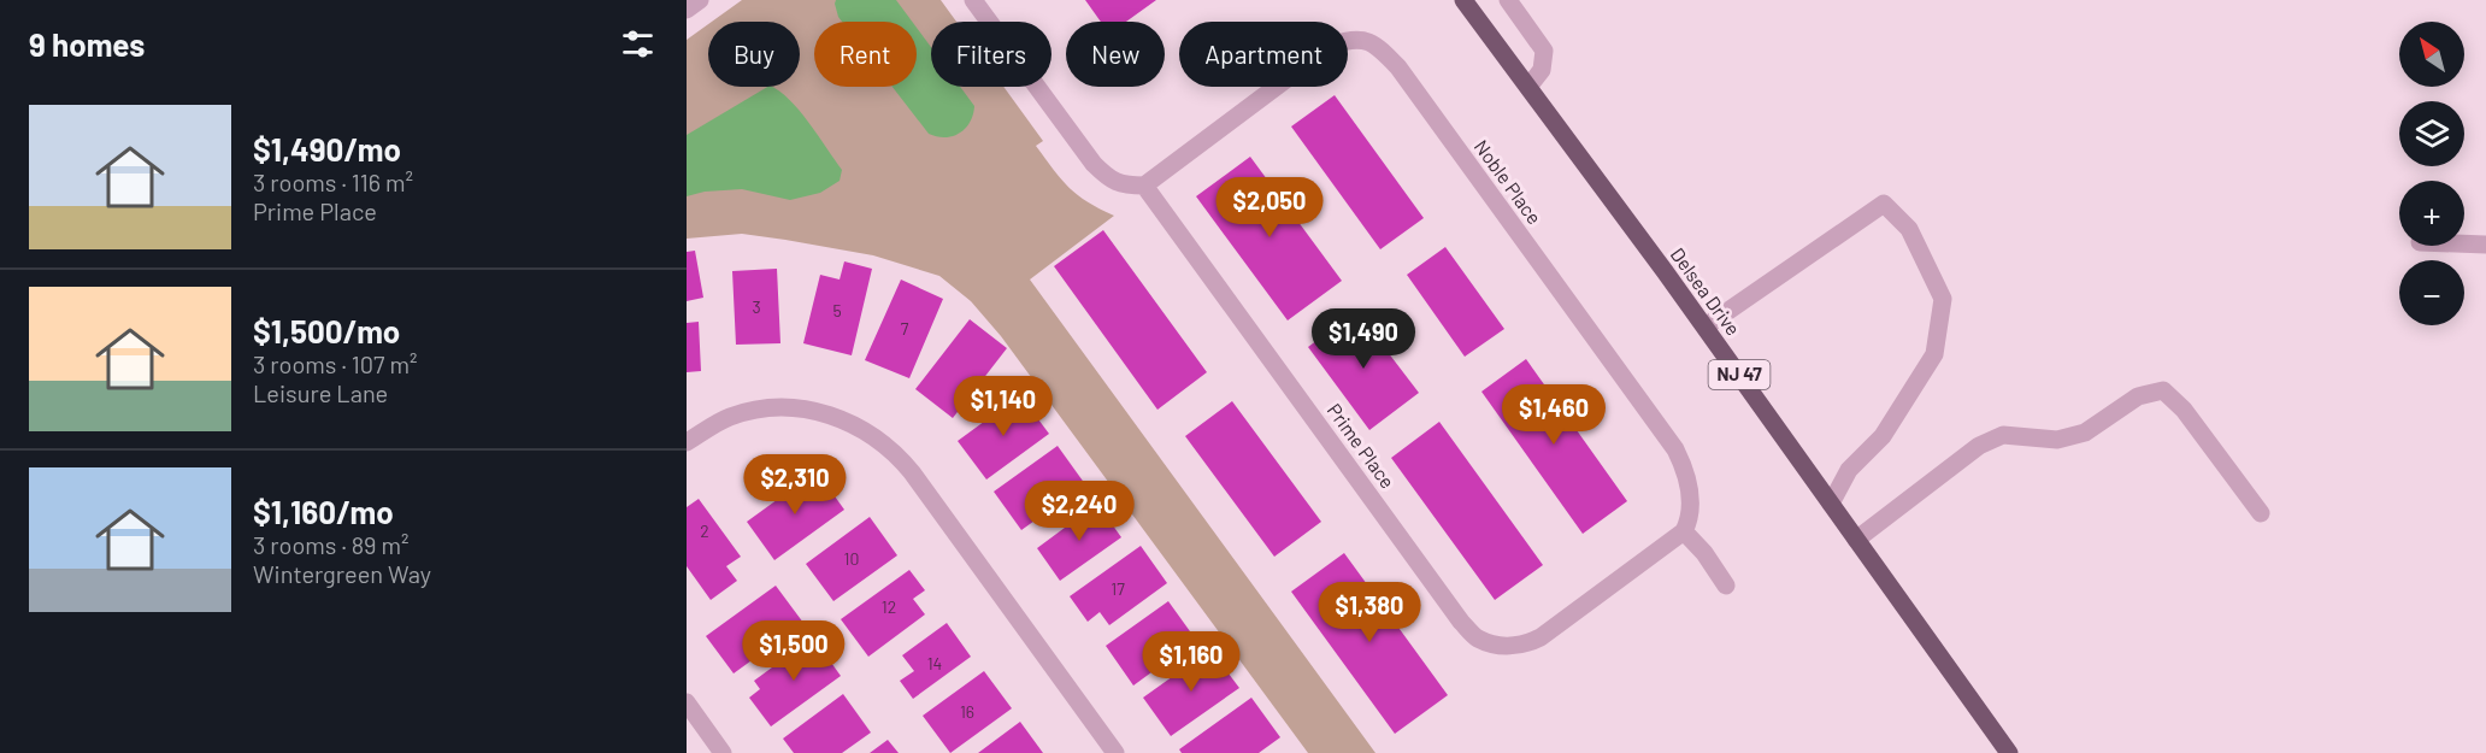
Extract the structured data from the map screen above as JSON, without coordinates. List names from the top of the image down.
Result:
{
  "streets": {
    "main road": ["Delsea Drive", "NJ 47"],
    "street": ["Noble Place", "Prime Place"]
  },
  "crossings": [
    ["Noble Place", "Prime Place"]
  ],
  "house_numbers": [
    "3",
    "5",
    "7",
    "2",
    "10",
    "17",
    "12",
    "14",
    "16"
  ],
  "north": "top left",
  "page": {
    "heading": "9 homes",
    "map_buttons": ["+", "−"],
    "chip": [
      "Buy",
      "Rent",
      "Filters",
      "New",
      "Apartment"
    ],
    "list": [
      {
        "name": "$1,490/mo",
        "note": "3 rooms · 116 m² · Prime Place"
      },
      {
        "name": "$1,500/mo",
        "note": "3 rooms · 107 m² · Leisure Lane"
      },
      {
        "name": "$1,160/mo",
        "note": "3 rooms · 89 m² · Wintergreen Way"
      }
    ],
    "price": [
      "$2,050",
      "$1,490",
      "$1,140",
      "$1,460",
      "$2,310",
      "$2,240",
      "$1,380",
      "$1,500",
      "$1,160"
    ]
  }
}
